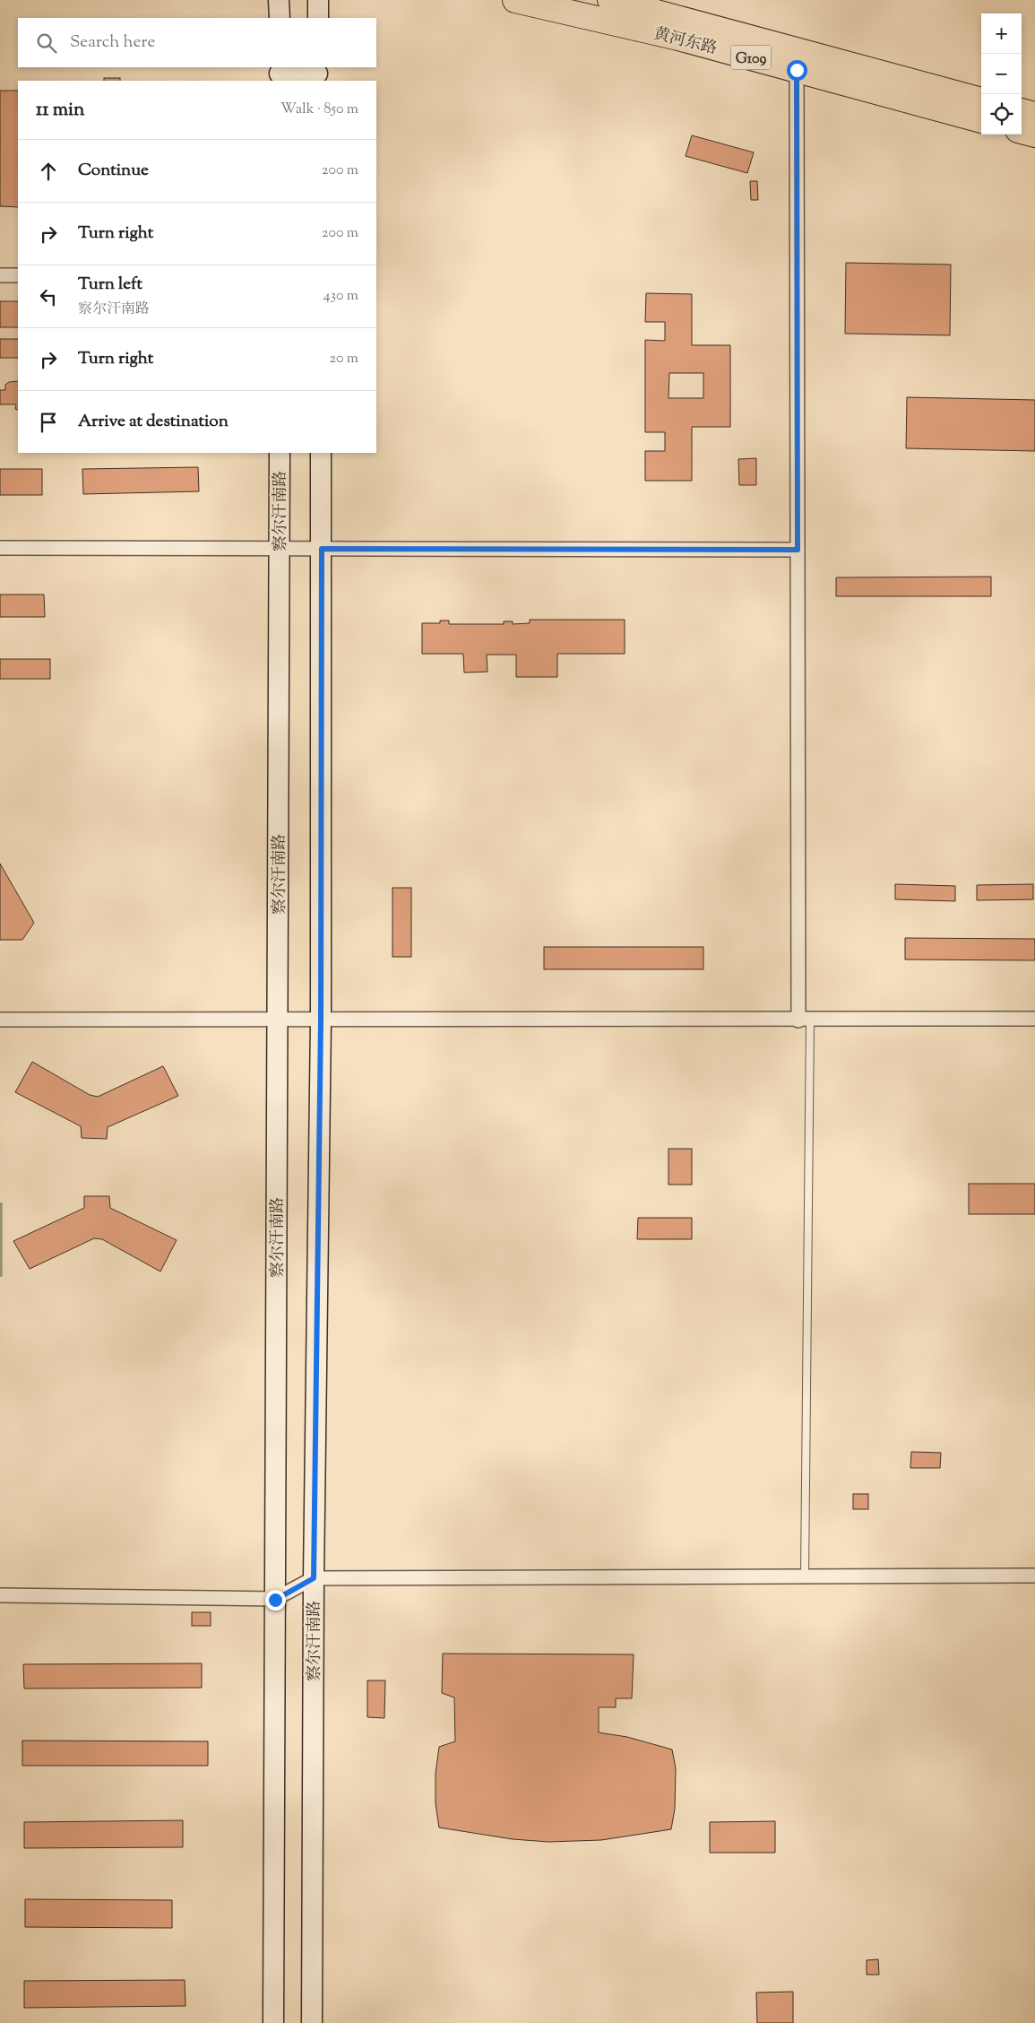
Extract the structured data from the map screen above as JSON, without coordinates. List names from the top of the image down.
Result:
{
  "streets": {
    "highway": ["黄河东路", "G109"],
    "main road": ["察尔汗南路"]
  },
  "page": {
    "map_buttons": ["+", "−"],
    "search": "Search here",
    "heading": ["11 min", "Walk · 850 m"],
    "list": [
      ["Continue", "200 m"],
      ["Turn right", "200 m"],
      ["Turn left", "察尔汗南路", "430 m"],
      ["Turn right", "20 m"],
      "Arrive at destination"
    ]
  }
}
